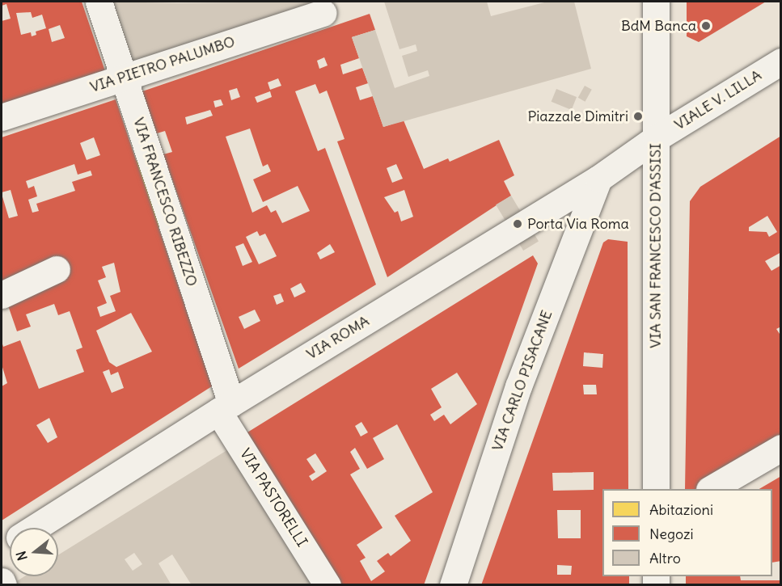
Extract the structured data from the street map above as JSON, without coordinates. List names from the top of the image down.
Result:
{
  "streets": {
    "street": [
      "VIA PIETRO PALUMBO",
      "VIALE V. LILLA",
      "VIA FRANCESCO RIBEZZO",
      "VIA SAN FRANCESCO D'ASSISI",
      "VIA ROMA",
      "VIA CARLO PISACANE",
      "VIA PASTORELLI"
    ]
  },
  "crossings": [
    ["VIA PIETRO PALUMBO", "VIA FRANCESCO RIBEZZO"],
    ["VIALE V. LILLA", "VIA SAN FRANCESCO D'ASSISI"],
    ["VIALE V. LILLA", "VIA ROMA"],
    ["VIA FRANCESCO RIBEZZO", "VIA ROMA"],
    ["VIA FRANCESCO RIBEZZO", "VIA PASTORELLI"],
    ["VIA SAN FRANCESCO D'ASSISI", "VIA ROMA"],
    ["VIA ROMA", "VIA CARLO PISACANE"],
    ["VIA ROMA", "VIA PASTORELLI"]
  ],
  "places": ["BdM Banca", "Piazzale Dimitri", "Porta Via Roma"],
  "legend": ["Abitazioni", "Negozi", "Altro"],
  "north": "left"
}
